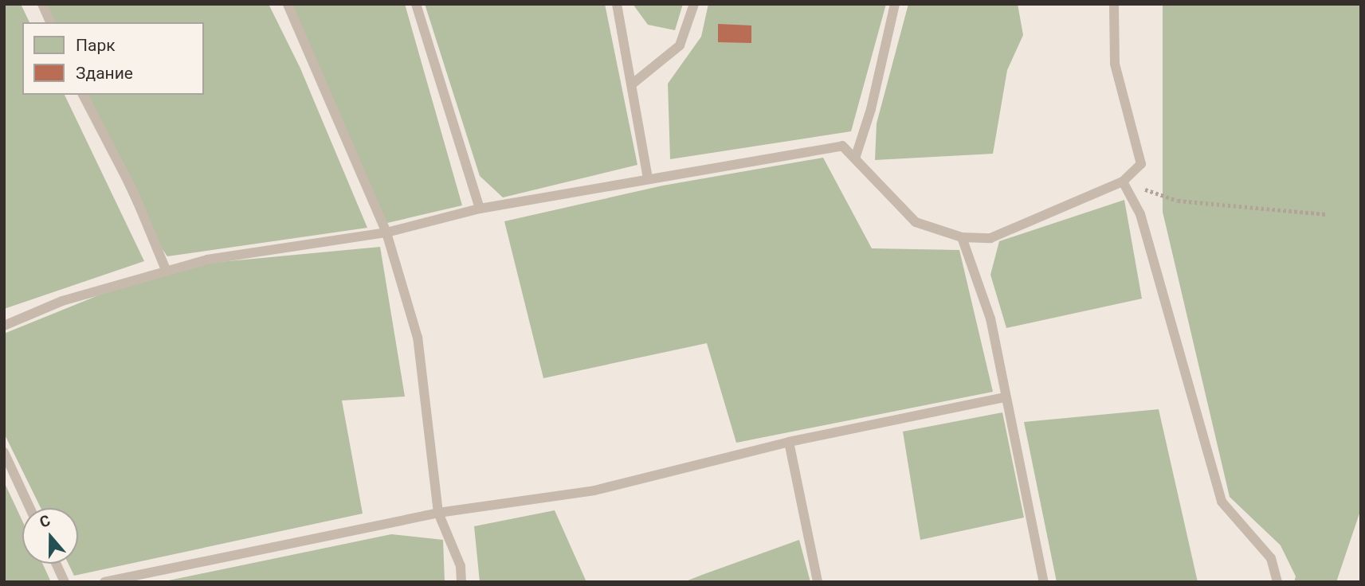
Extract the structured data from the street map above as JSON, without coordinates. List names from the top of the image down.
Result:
{
  "legend": ["Парк", "Здание"],
  "north": "top"
}
